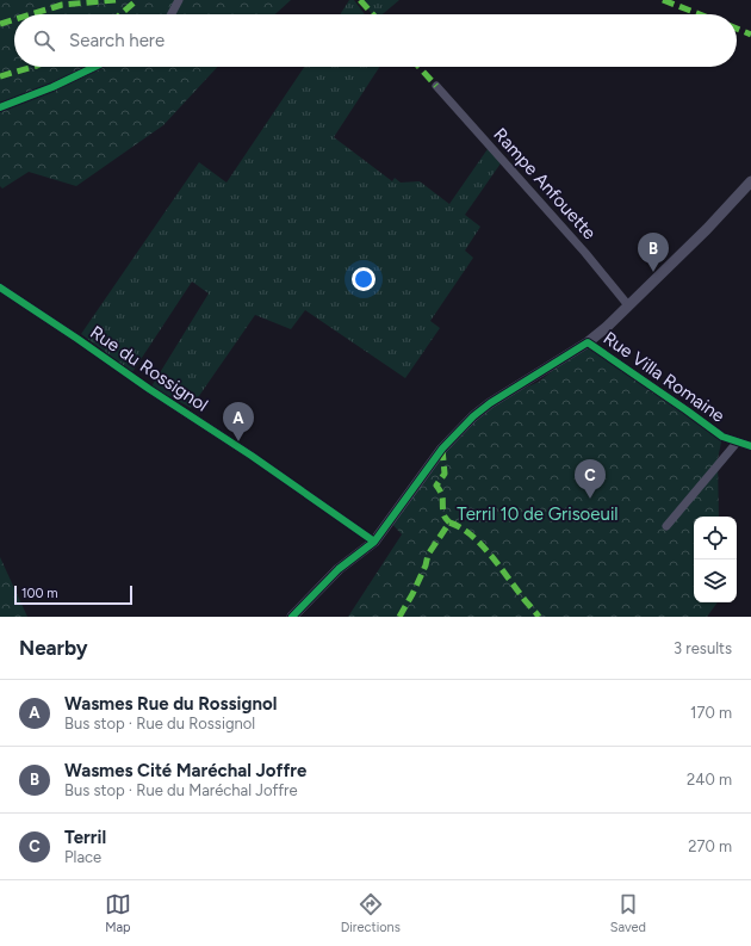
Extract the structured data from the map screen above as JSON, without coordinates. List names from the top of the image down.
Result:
{
  "streets": {
    "street": ["Rampe Anfouette", "Rue du Rossignol", "Rue Villa Romaine"]
  },
  "parks": ["Terril 10 de Grisoeuil"],
  "scale_bar": "100 m",
  "page": {
    "search": "Search here",
    "pins": ["B", "A", "C"],
    "scale": "100 m",
    "heading": ["Nearby", "3 results"],
    "list": [
      {
        "mark": "A",
        "name": "Wasmes Rue du Rossignol",
        "note": "Bus stop · Rue du Rossignol",
        "value": "170 m"
      },
      {
        "mark": "B",
        "name": "Wasmes Cité Maréchal Joffre",
        "note": "Bus stop · Rue du Maréchal Joffre",
        "value": "240 m"
      },
      {
        "mark": "C",
        "name": "Terril",
        "note": "Place",
        "value": "270 m"
      }
    ],
    "nav": ["Map", "Directions", "Saved"]
  }
}
